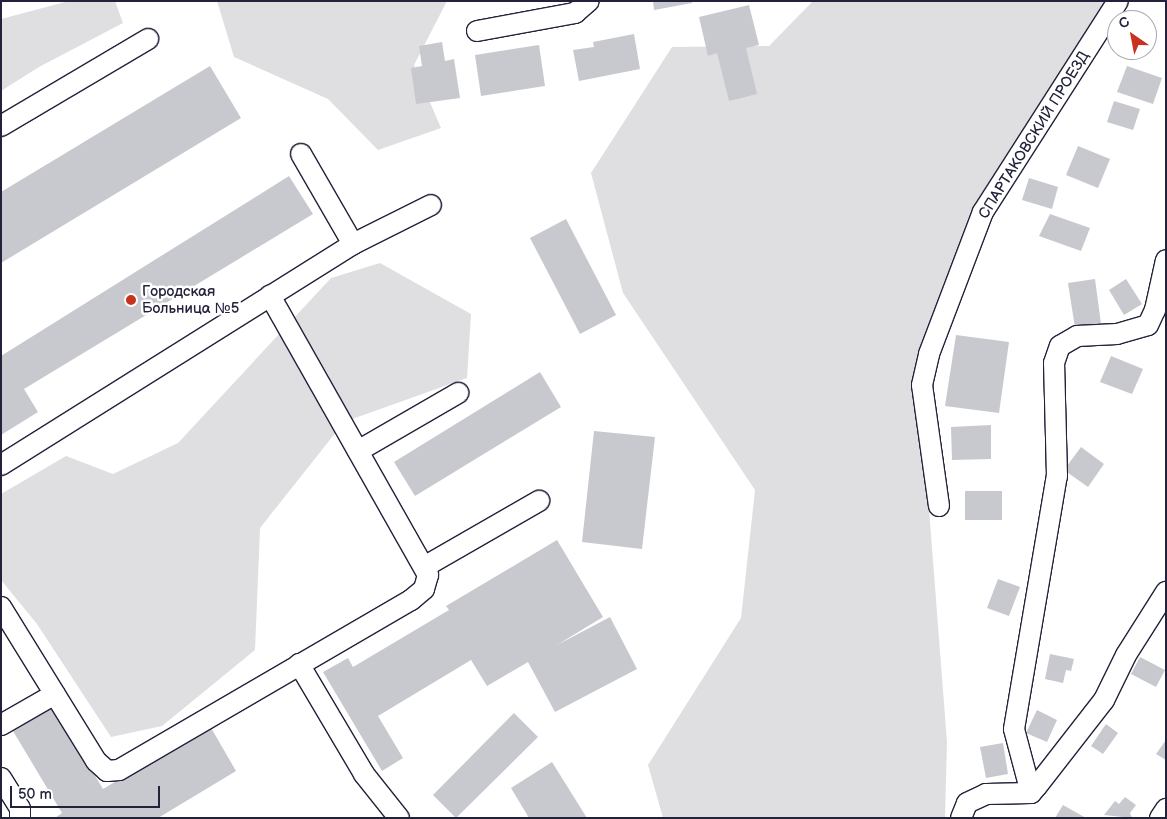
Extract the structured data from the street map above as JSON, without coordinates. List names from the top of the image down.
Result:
{
  "streets": {
    "street": ["СПАРТАКОВСКИЙ ПРОЕЗД"]
  },
  "places": ["Городская Больница №5"],
  "scale_bar": "50 m",
  "north": "top left"
}
